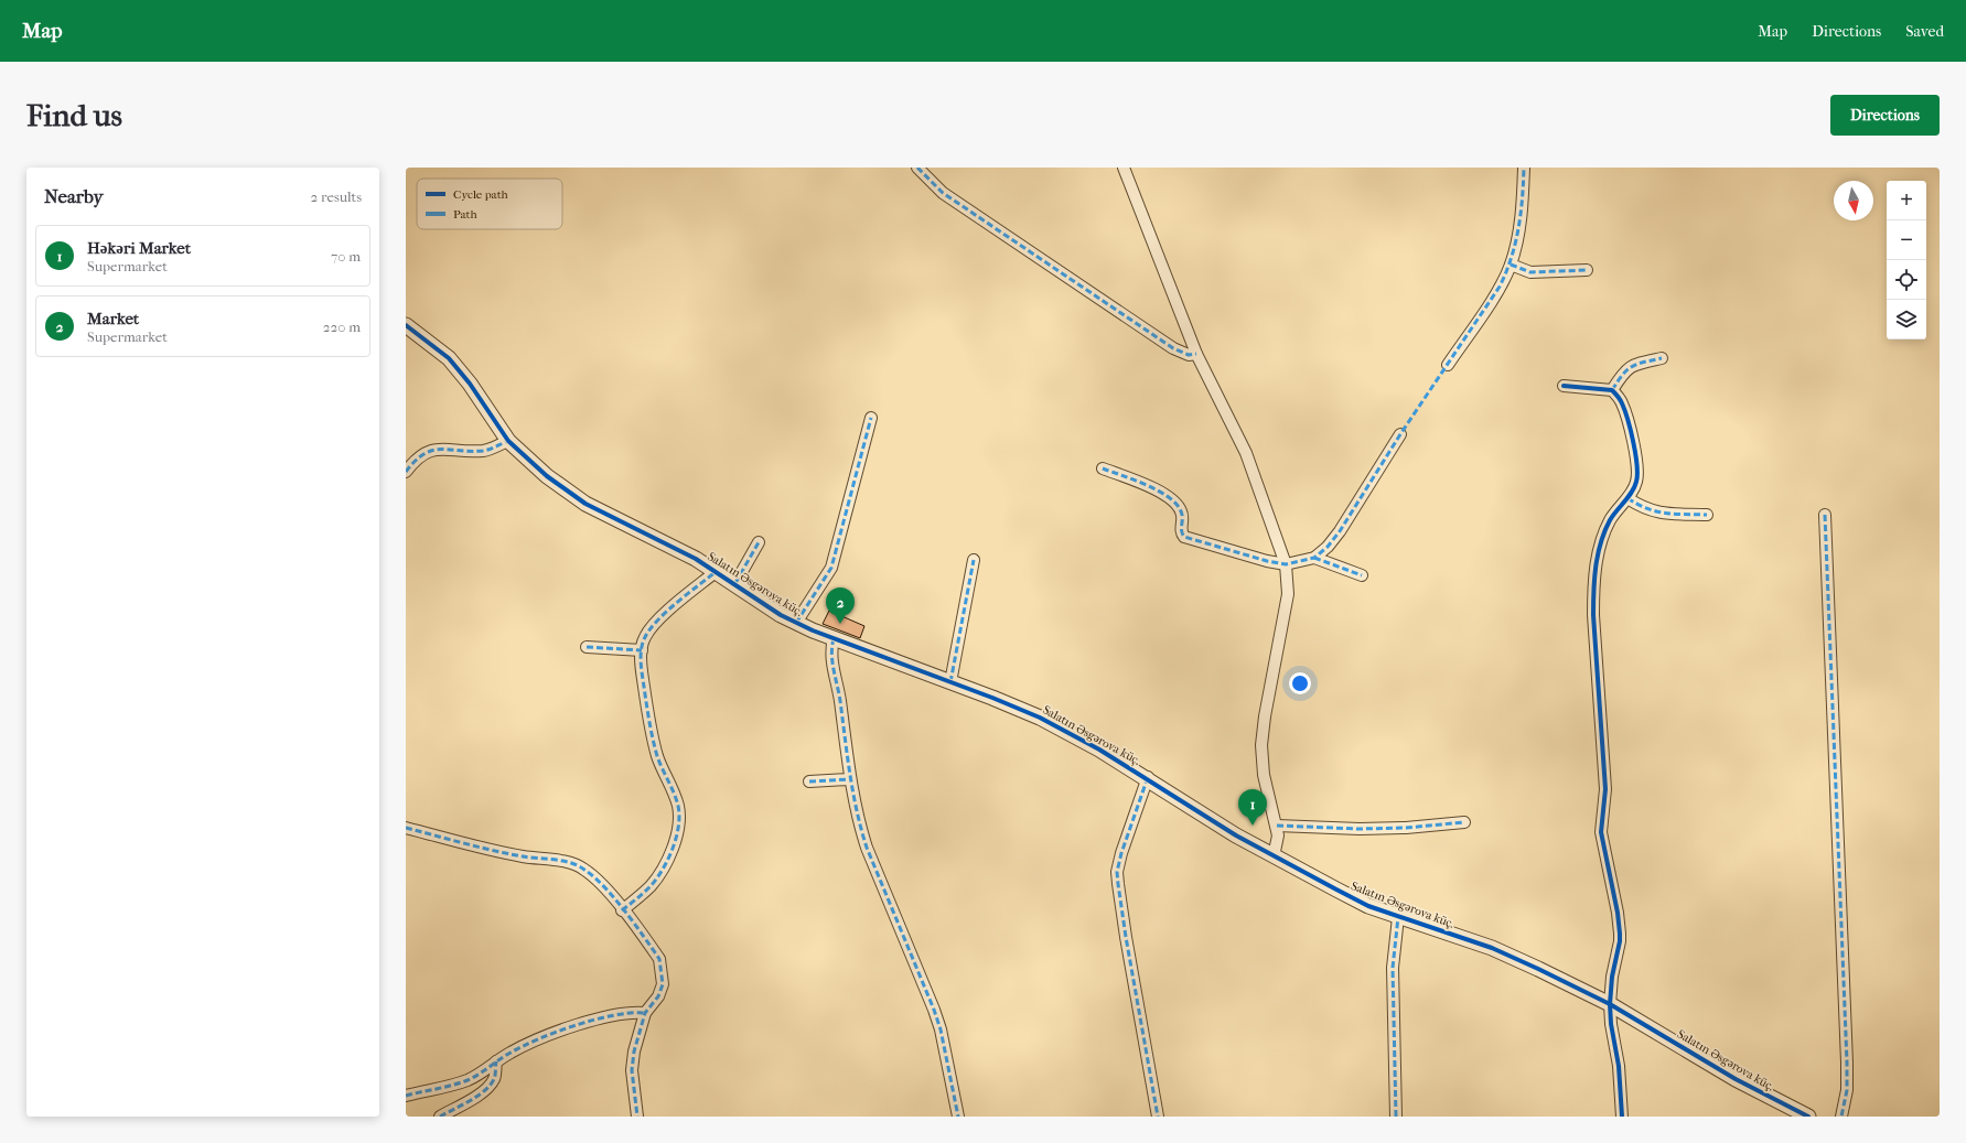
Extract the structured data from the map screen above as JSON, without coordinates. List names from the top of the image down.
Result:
{
  "streets": {
    "street": ["Salatın Əsgərova küç."]
  },
  "legend": ["Cycle path", "Path"],
  "north": "bottom",
  "page": {
    "header": "Map",
    "nav": ["Map", "Directions", "Saved"],
    "buttons": "Directions",
    "title": "Find us",
    "heading": ["Nearby", "2 results"],
    "map_buttons": ["+", "−"],
    "list": [
      {
        "mark": "1",
        "name": "Həkəri Market",
        "note": "Supermarket",
        "value": "70 m"
      },
      {
        "mark": "2",
        "name": "Market",
        "note": "Supermarket",
        "value": "220 m"
      }
    ],
    "pins": ["2", "1"]
  }
}
